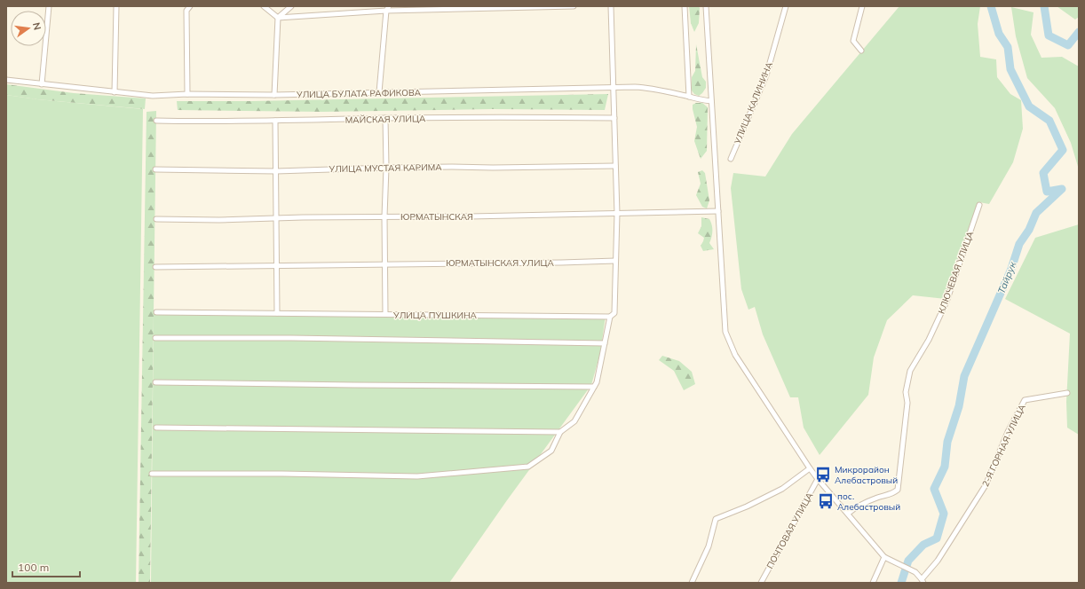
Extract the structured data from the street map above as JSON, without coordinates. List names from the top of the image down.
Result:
{
  "streets": {
    "street": [
      "УЛИЦА БУЛАТА РАФИКОВА",
      "УЛИЦА КАЛИНИНА",
      "МАЙСКАЯ УЛИЦА",
      "УЛИЦА МУСТАЯ КАРИМА",
      "ЮРМАТЫНСКАЯ",
      "ЮРМАТЫНСКАЯ УЛИЦА",
      "КЛЮЧЕВАЯ УЛИЦА",
      "УЛИЦА ПУШКИНА",
      "2-Я ГОРНАЯ УЛИЦА",
      "ПОЧТОВАЯ УЛИЦА"
    ]
  },
  "water": ["Тайрук"],
  "places": {
    "bus stop": ["Микрорайон Алебастровый", "пос. Алебастровый"]
  },
  "scale_bar": "100 m",
  "north": "right"
}
